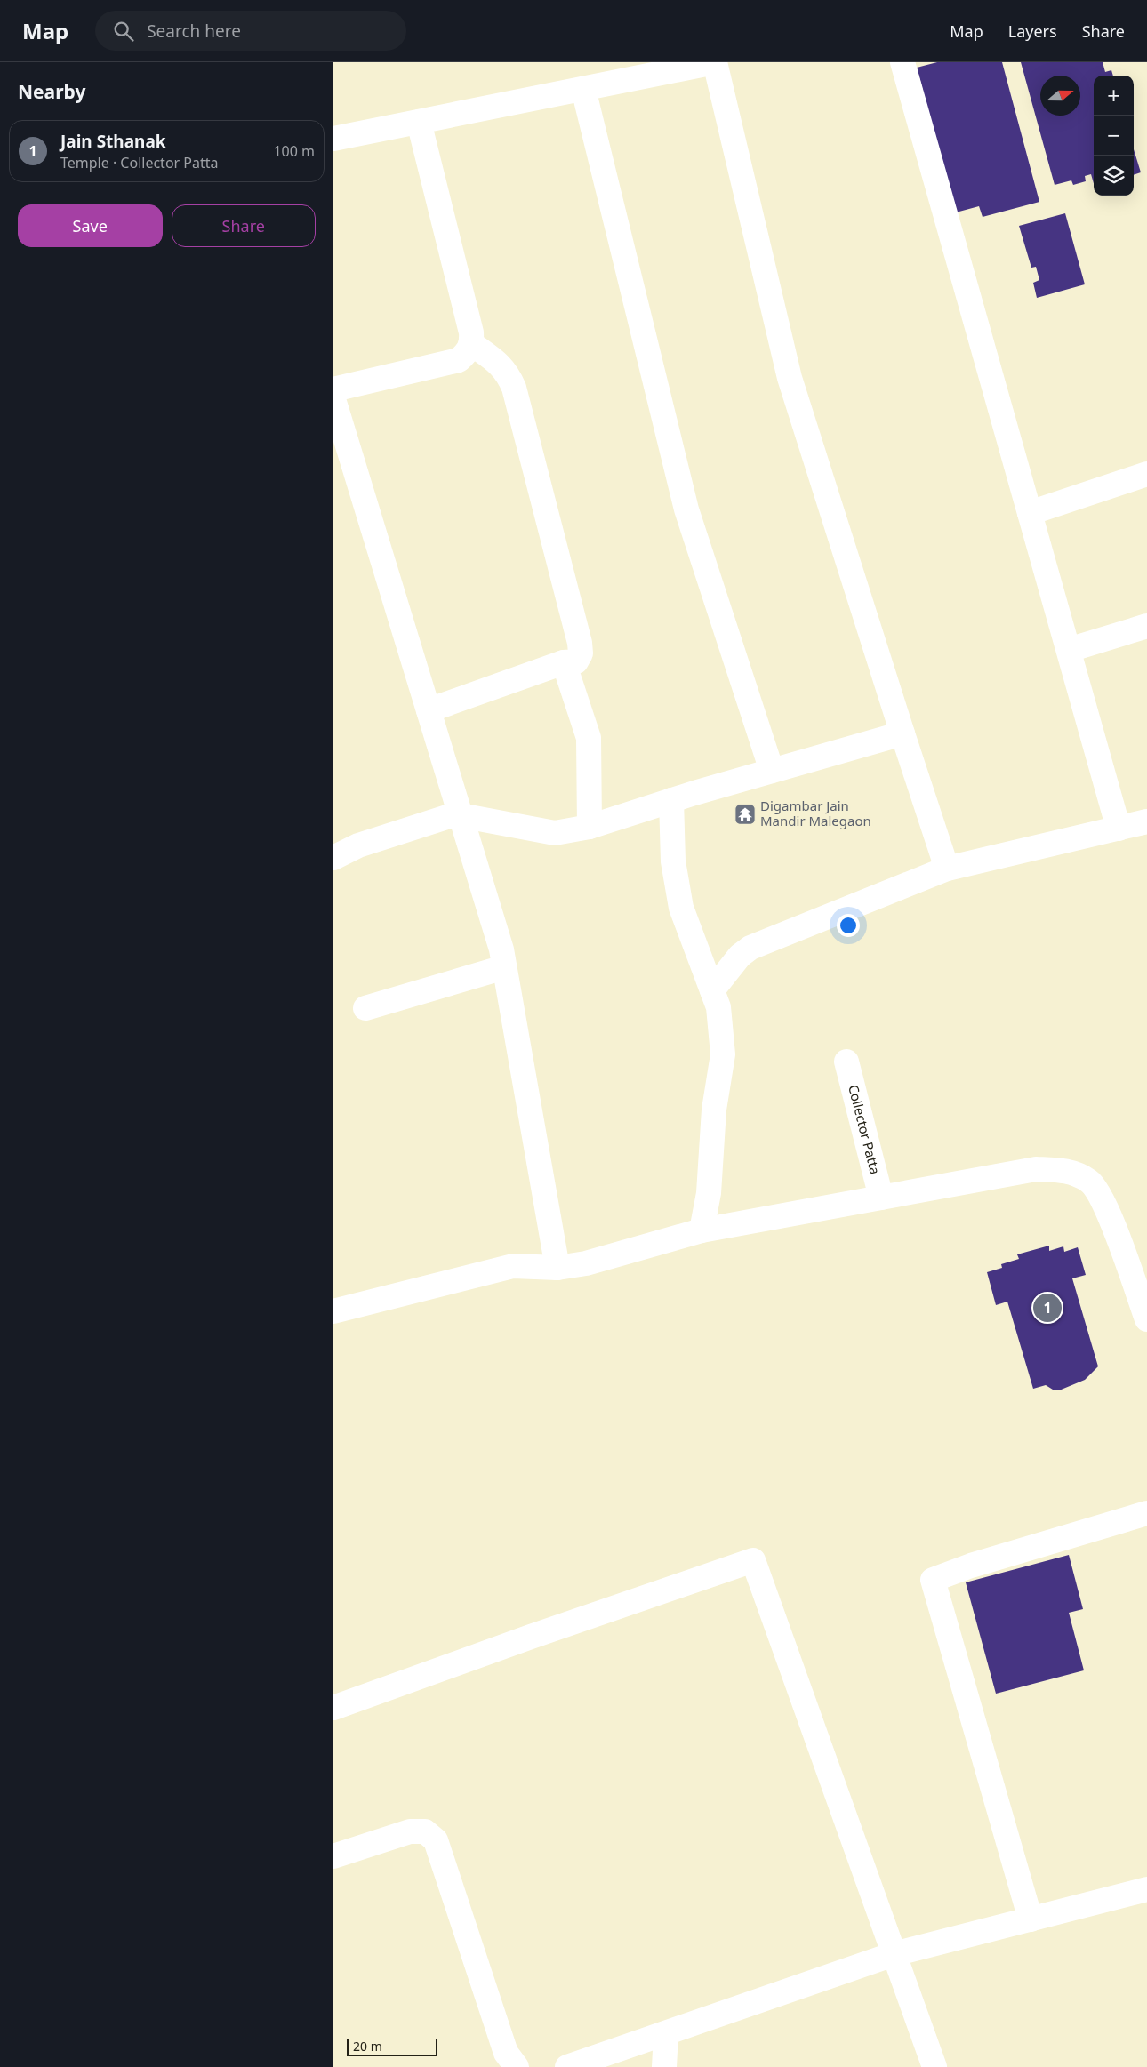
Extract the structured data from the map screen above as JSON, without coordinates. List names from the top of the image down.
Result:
{
  "streets": {
    "street": ["Collector Patta"]
  },
  "places": {
    "temple": ["Digambar Jain Mandir Malegaon"]
  },
  "scale_bar": "20 m",
  "north": "right",
  "page": {
    "header": "Map",
    "search": "Search here",
    "nav": ["Map", "Layers", "Share"],
    "heading": "Nearby",
    "map_buttons": ["+", "−"],
    "list": [
      {
        "mark": "1",
        "name": "Jain Sthanak",
        "note": "Temple · Collector Patta",
        "value": "100 m"
      }
    ],
    "buttons": ["Save", "Share"],
    "pins": "1",
    "scale": "20 m"
  }
}
